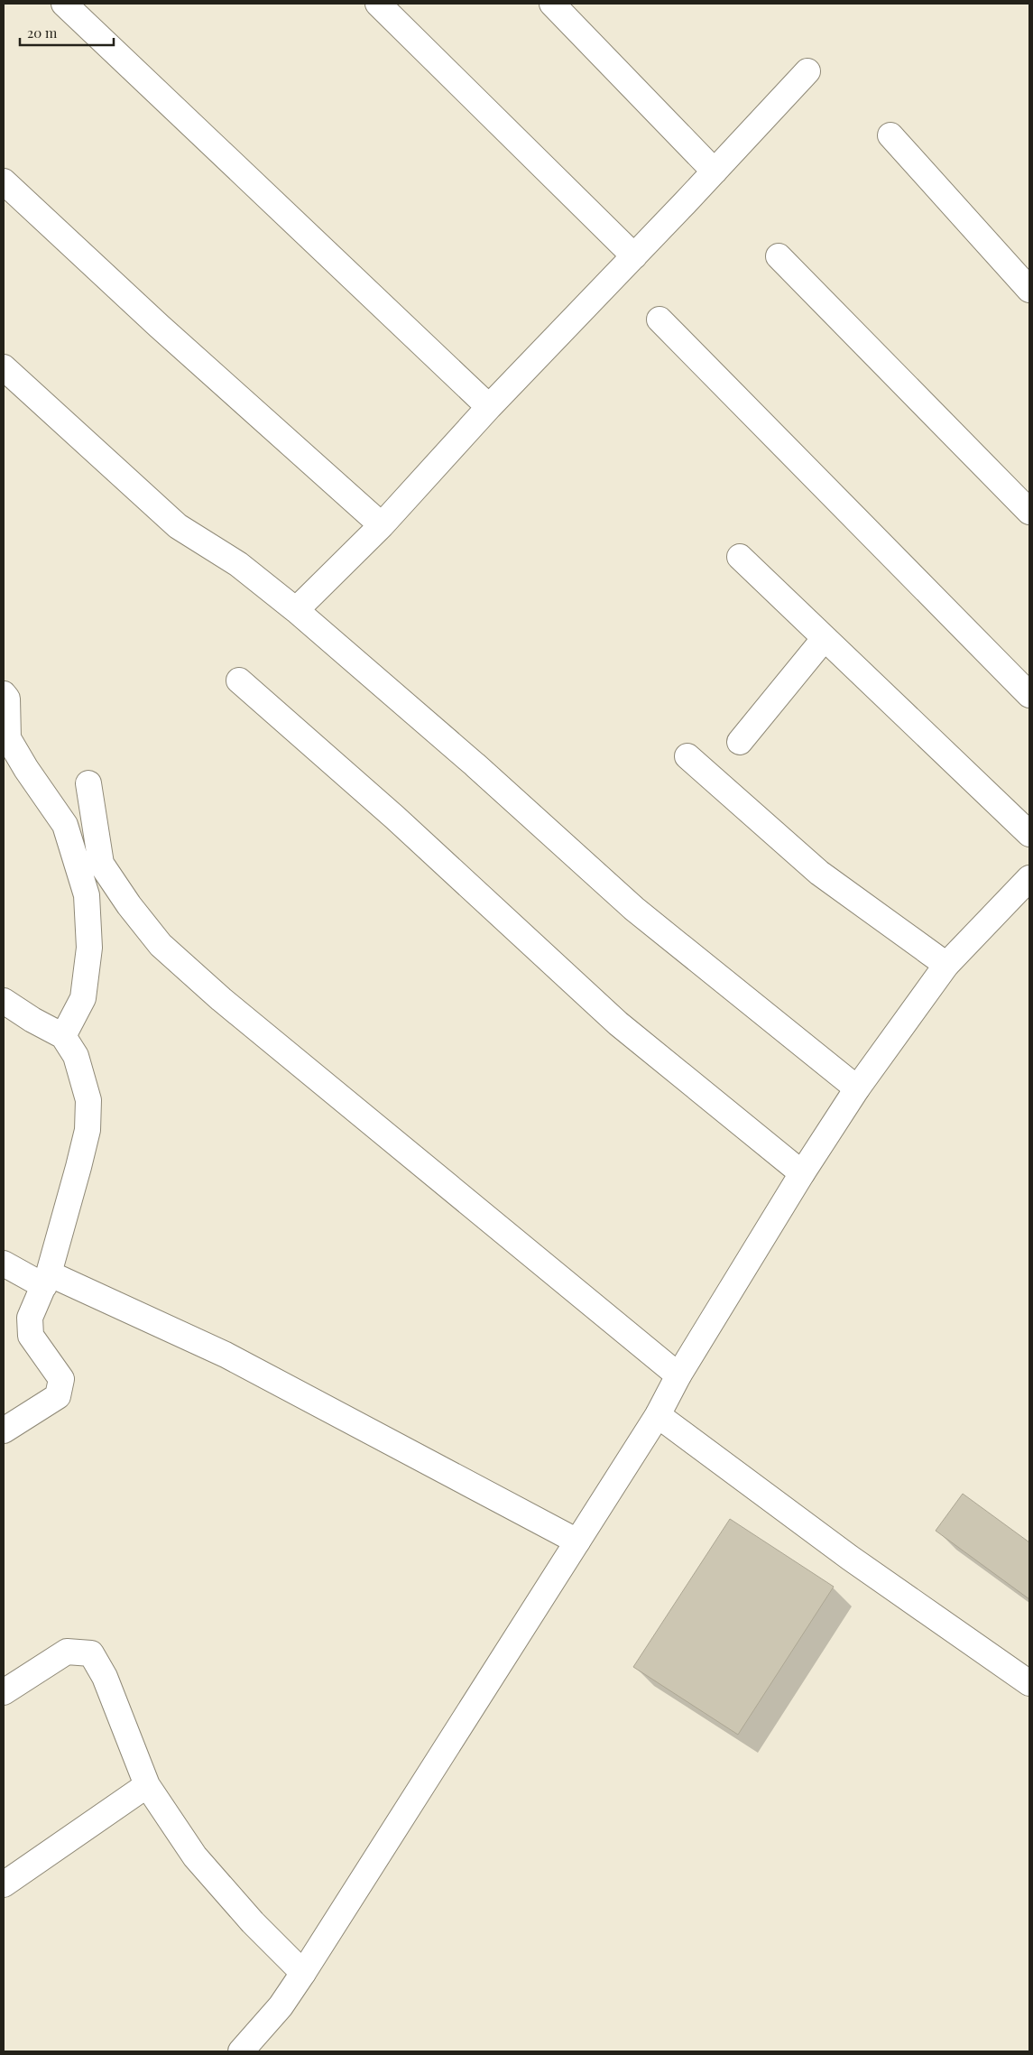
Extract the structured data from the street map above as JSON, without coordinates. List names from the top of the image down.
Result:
{
  "scale_bar": "20 m"
}
